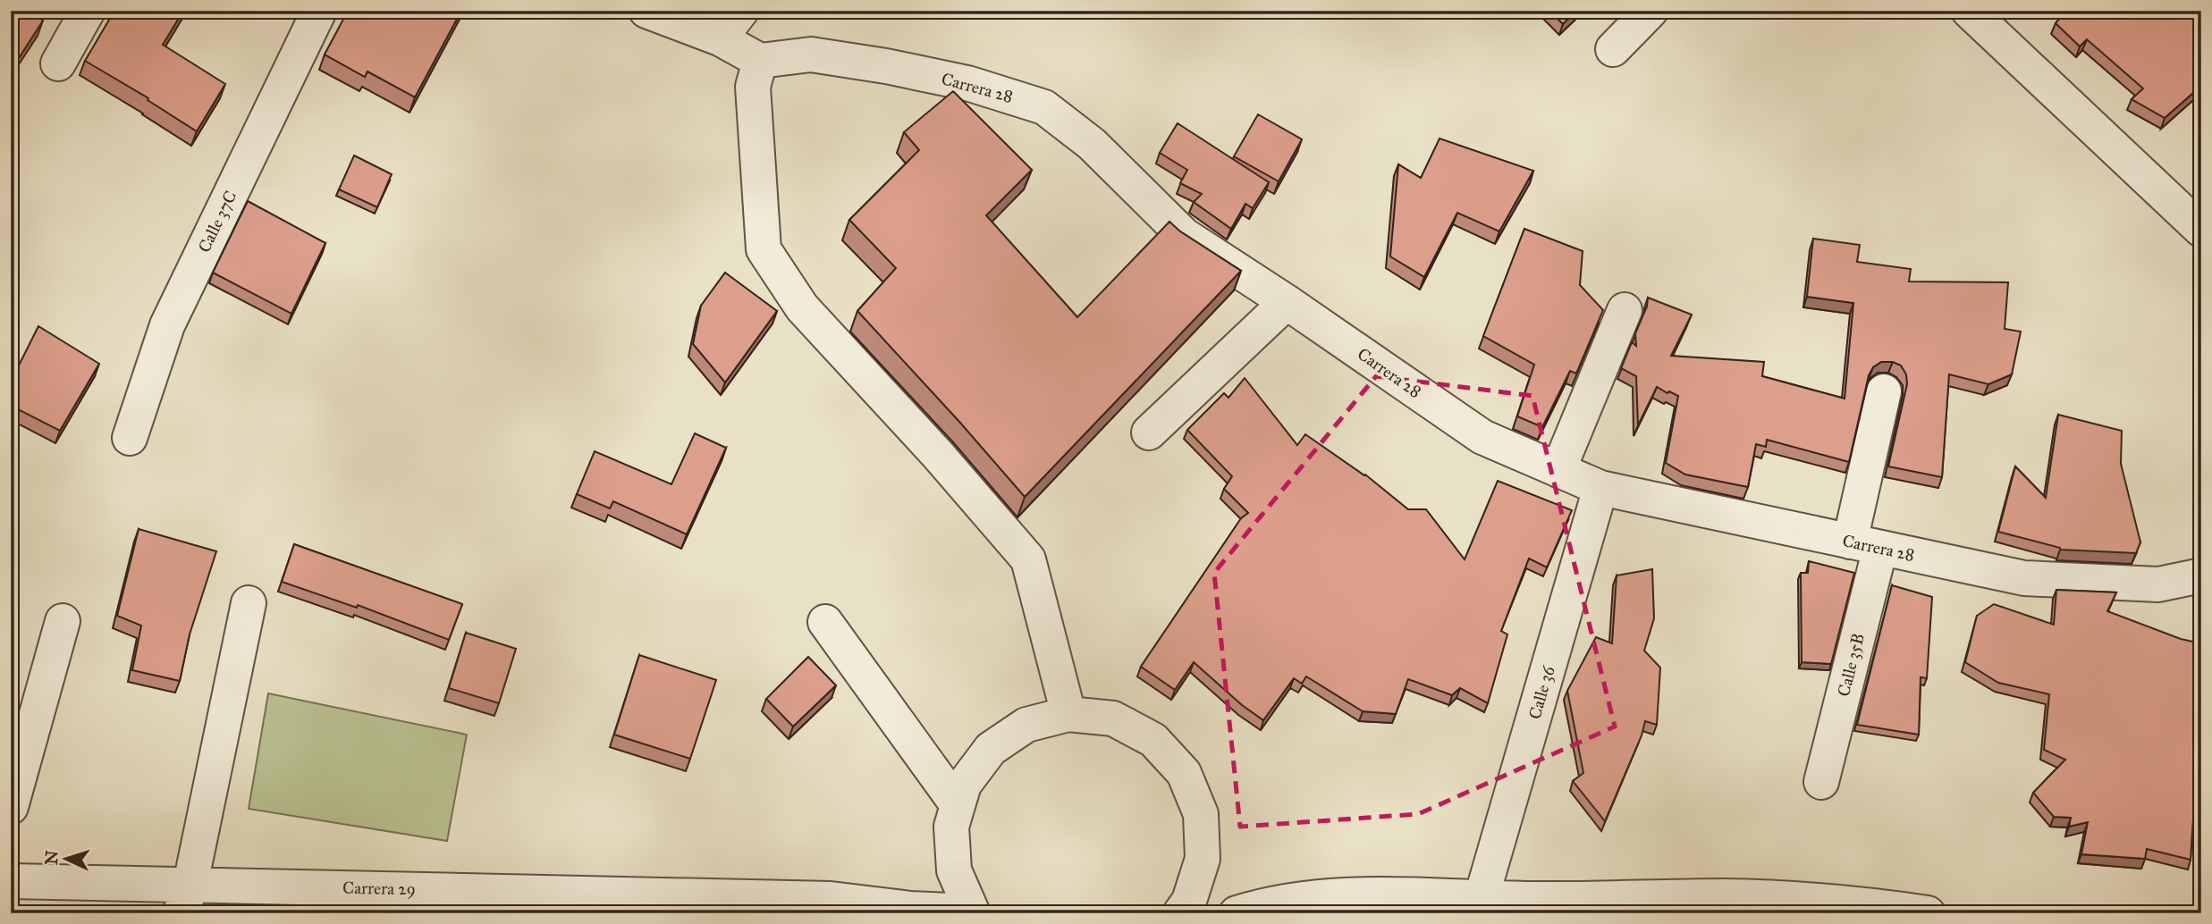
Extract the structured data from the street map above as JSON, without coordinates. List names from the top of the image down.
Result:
{
  "streets": {
    "street": [
      "Carrera 28",
      "Calle 37C",
      "Calle 35B",
      "Calle 36",
      "Carrera 29"
    ]
  },
  "crossings": [
    ["Carrera 28", "Calle 35B"],
    ["Carrera 28", "Calle 36"]
  ],
  "north": "left"
}
